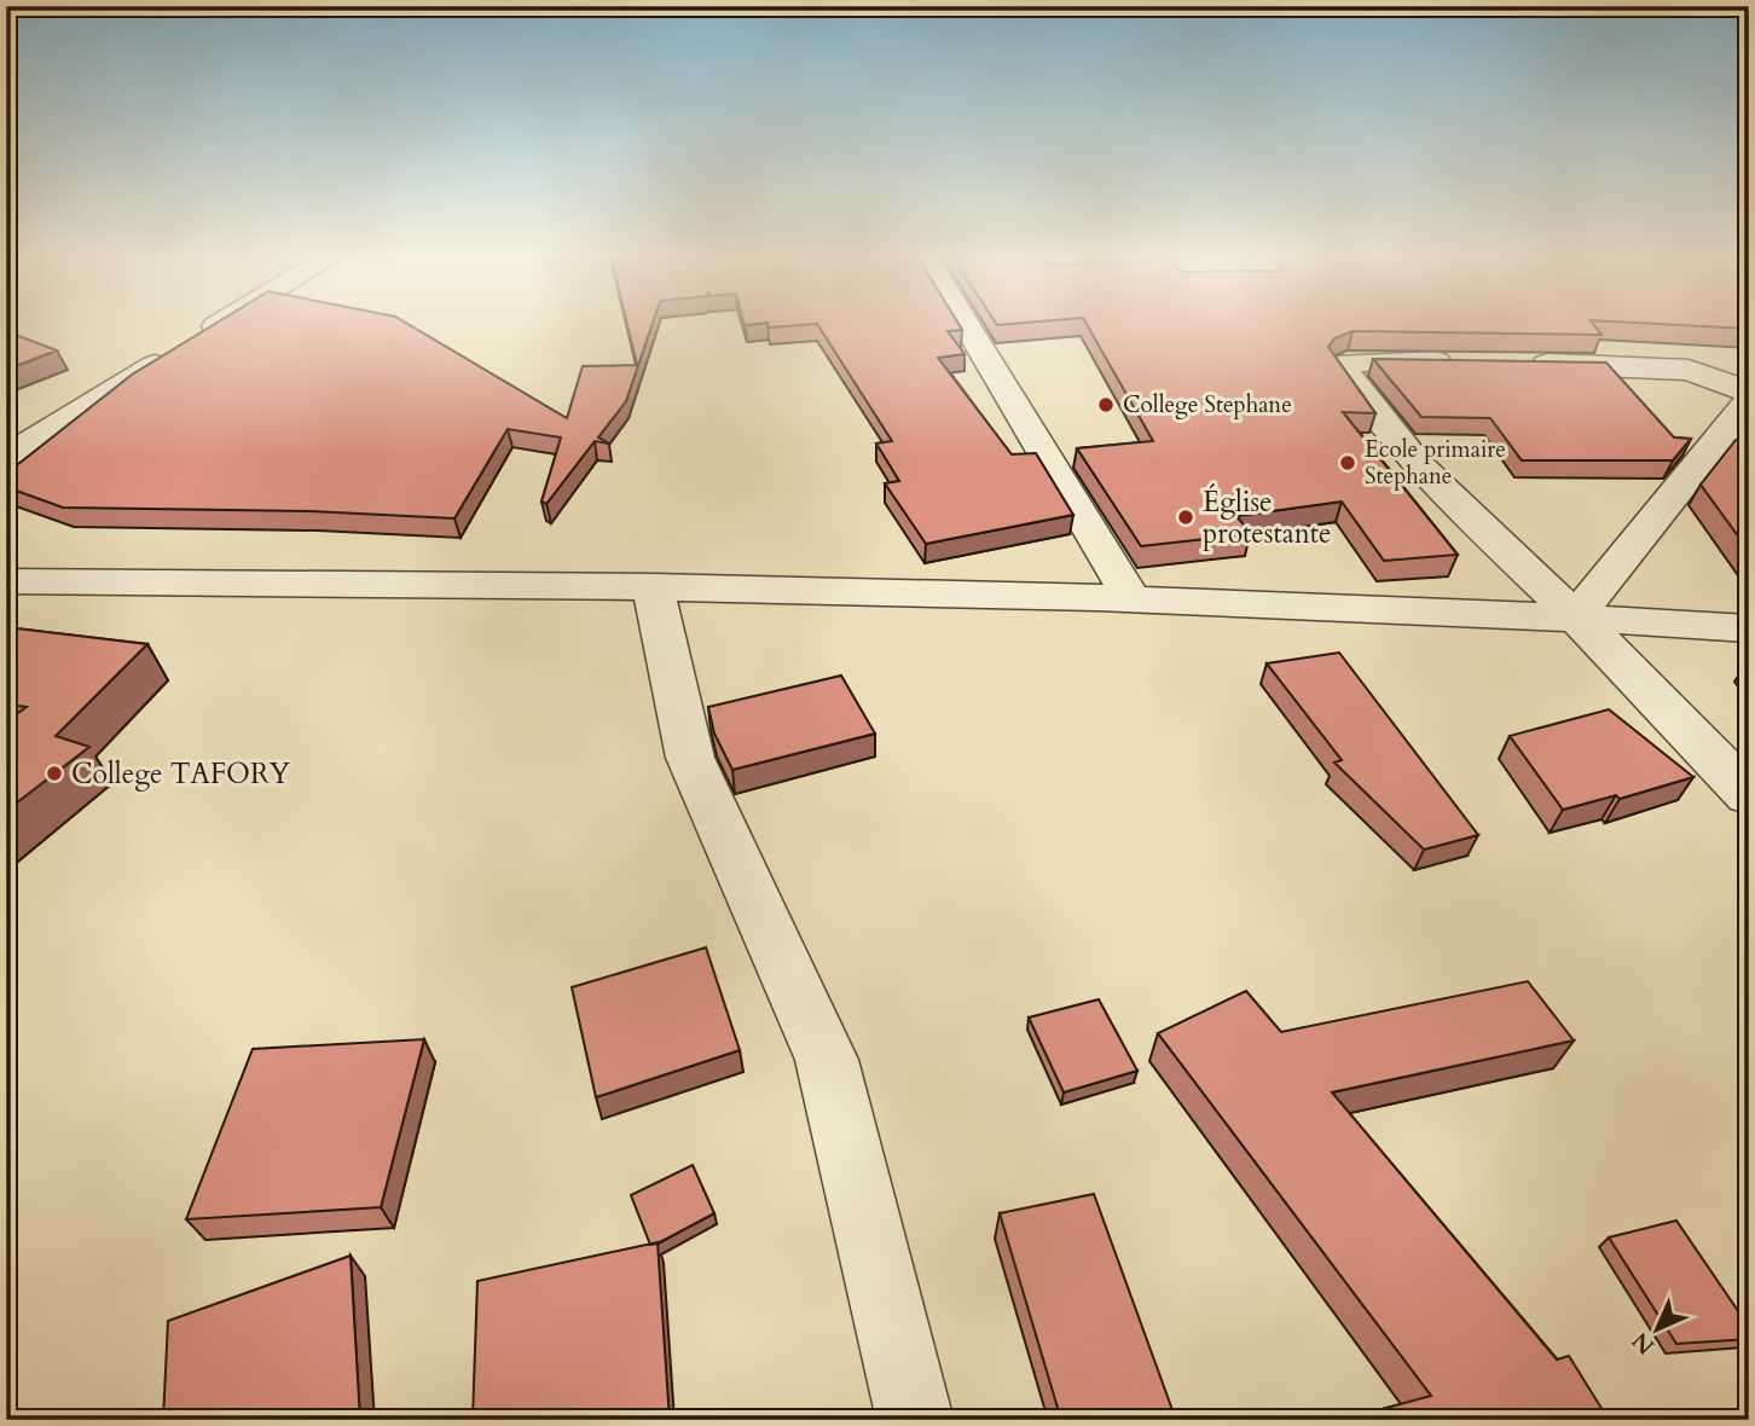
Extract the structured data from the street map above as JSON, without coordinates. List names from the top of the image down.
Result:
{
  "places": [
    "College Stephane",
    "Ecole primaire Stephane",
    "Église protestante",
    "College TAFORY"
  ],
  "north": "bottom left"
}
